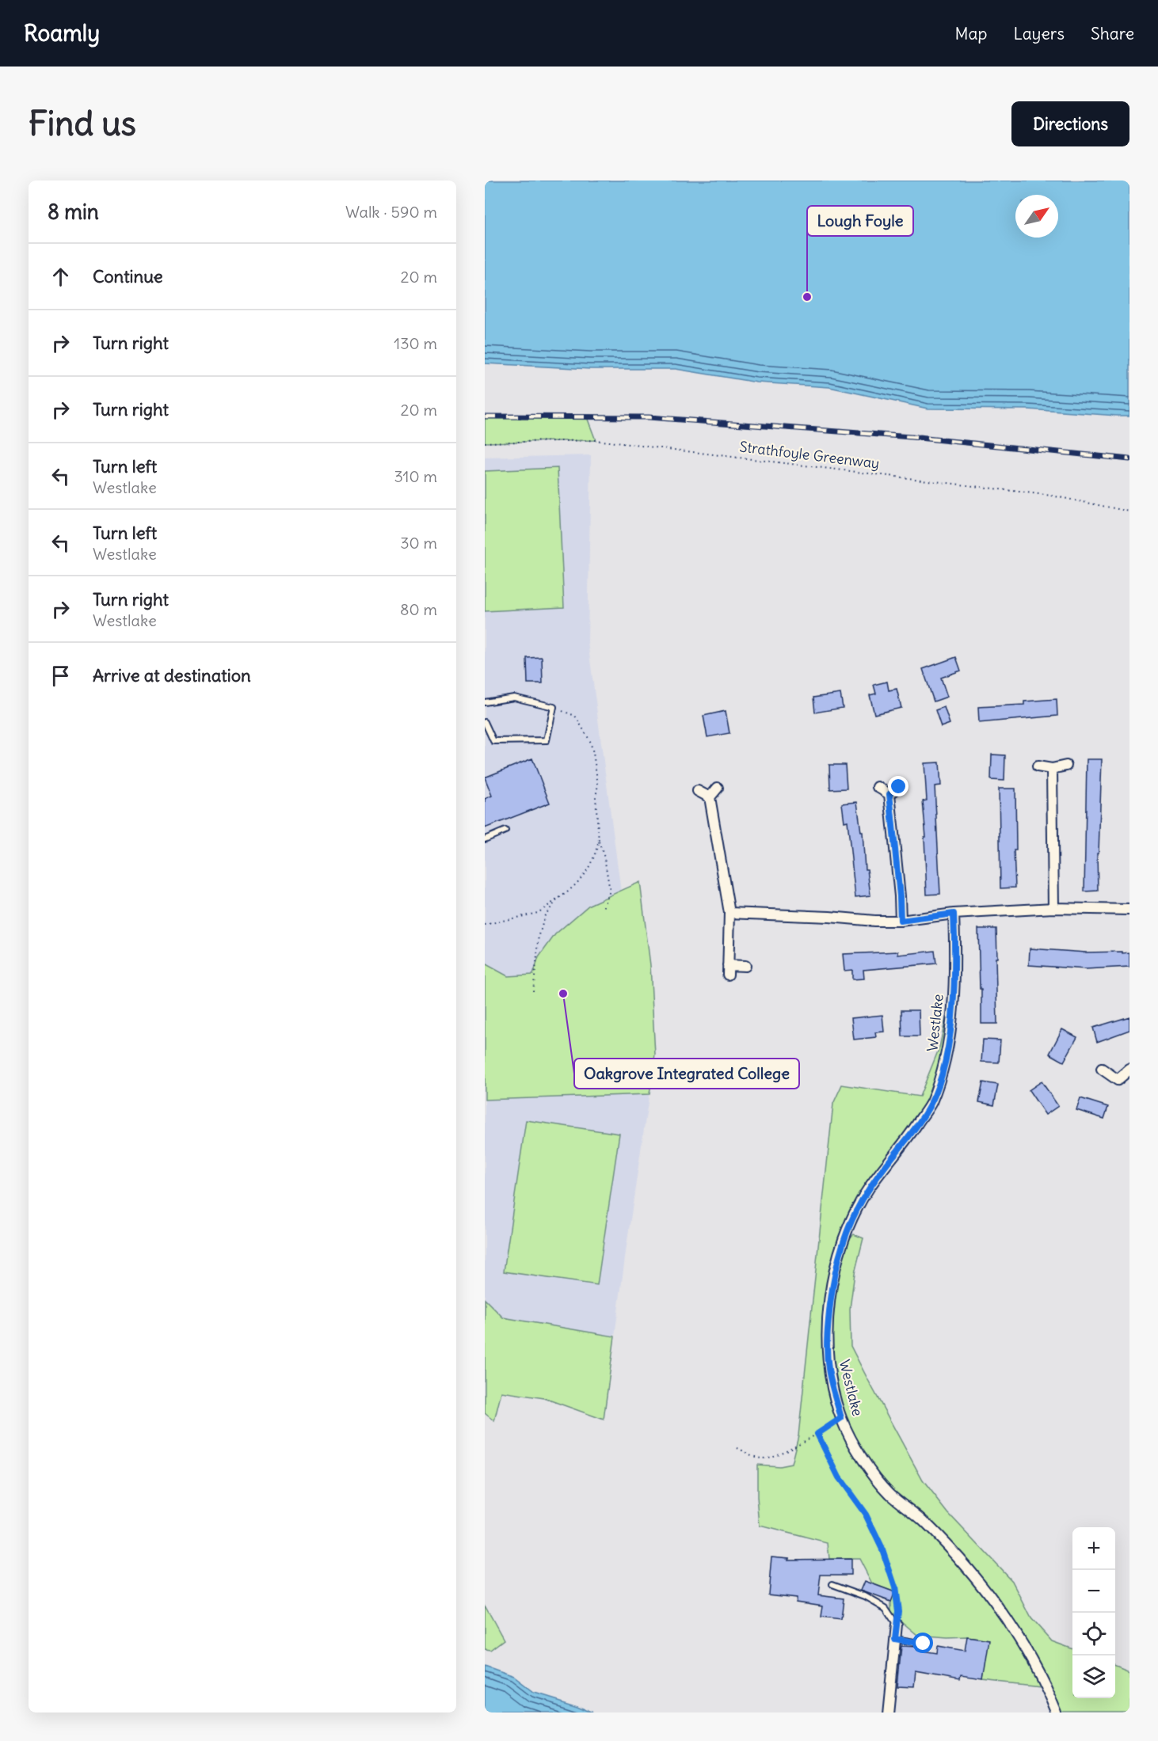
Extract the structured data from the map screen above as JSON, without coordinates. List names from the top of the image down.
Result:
{
  "streets": {
    "street": ["Westlake"],
    "path": ["Strathfoyle Greenway"]
  },
  "places": ["Lough Foyle", "Oakgrove Integrated College"],
  "north": "top right",
  "page": {
    "header": "Roamly",
    "nav": ["Map", "Layers", "Share"],
    "buttons": "Directions",
    "title": "Find us",
    "heading": ["8 min", "Walk · 590 m"],
    "list": [
      ["Continue", "20 m"],
      ["Turn right", "130 m"],
      ["Turn right", "20 m"],
      ["Turn left", "Westlake", "310 m"],
      ["Turn left", "Westlake", "30 m"],
      ["Turn right", "Westlake", "80 m"],
      "Arrive at destination"
    ],
    "map_buttons": ["+", "−"]
  }
}
